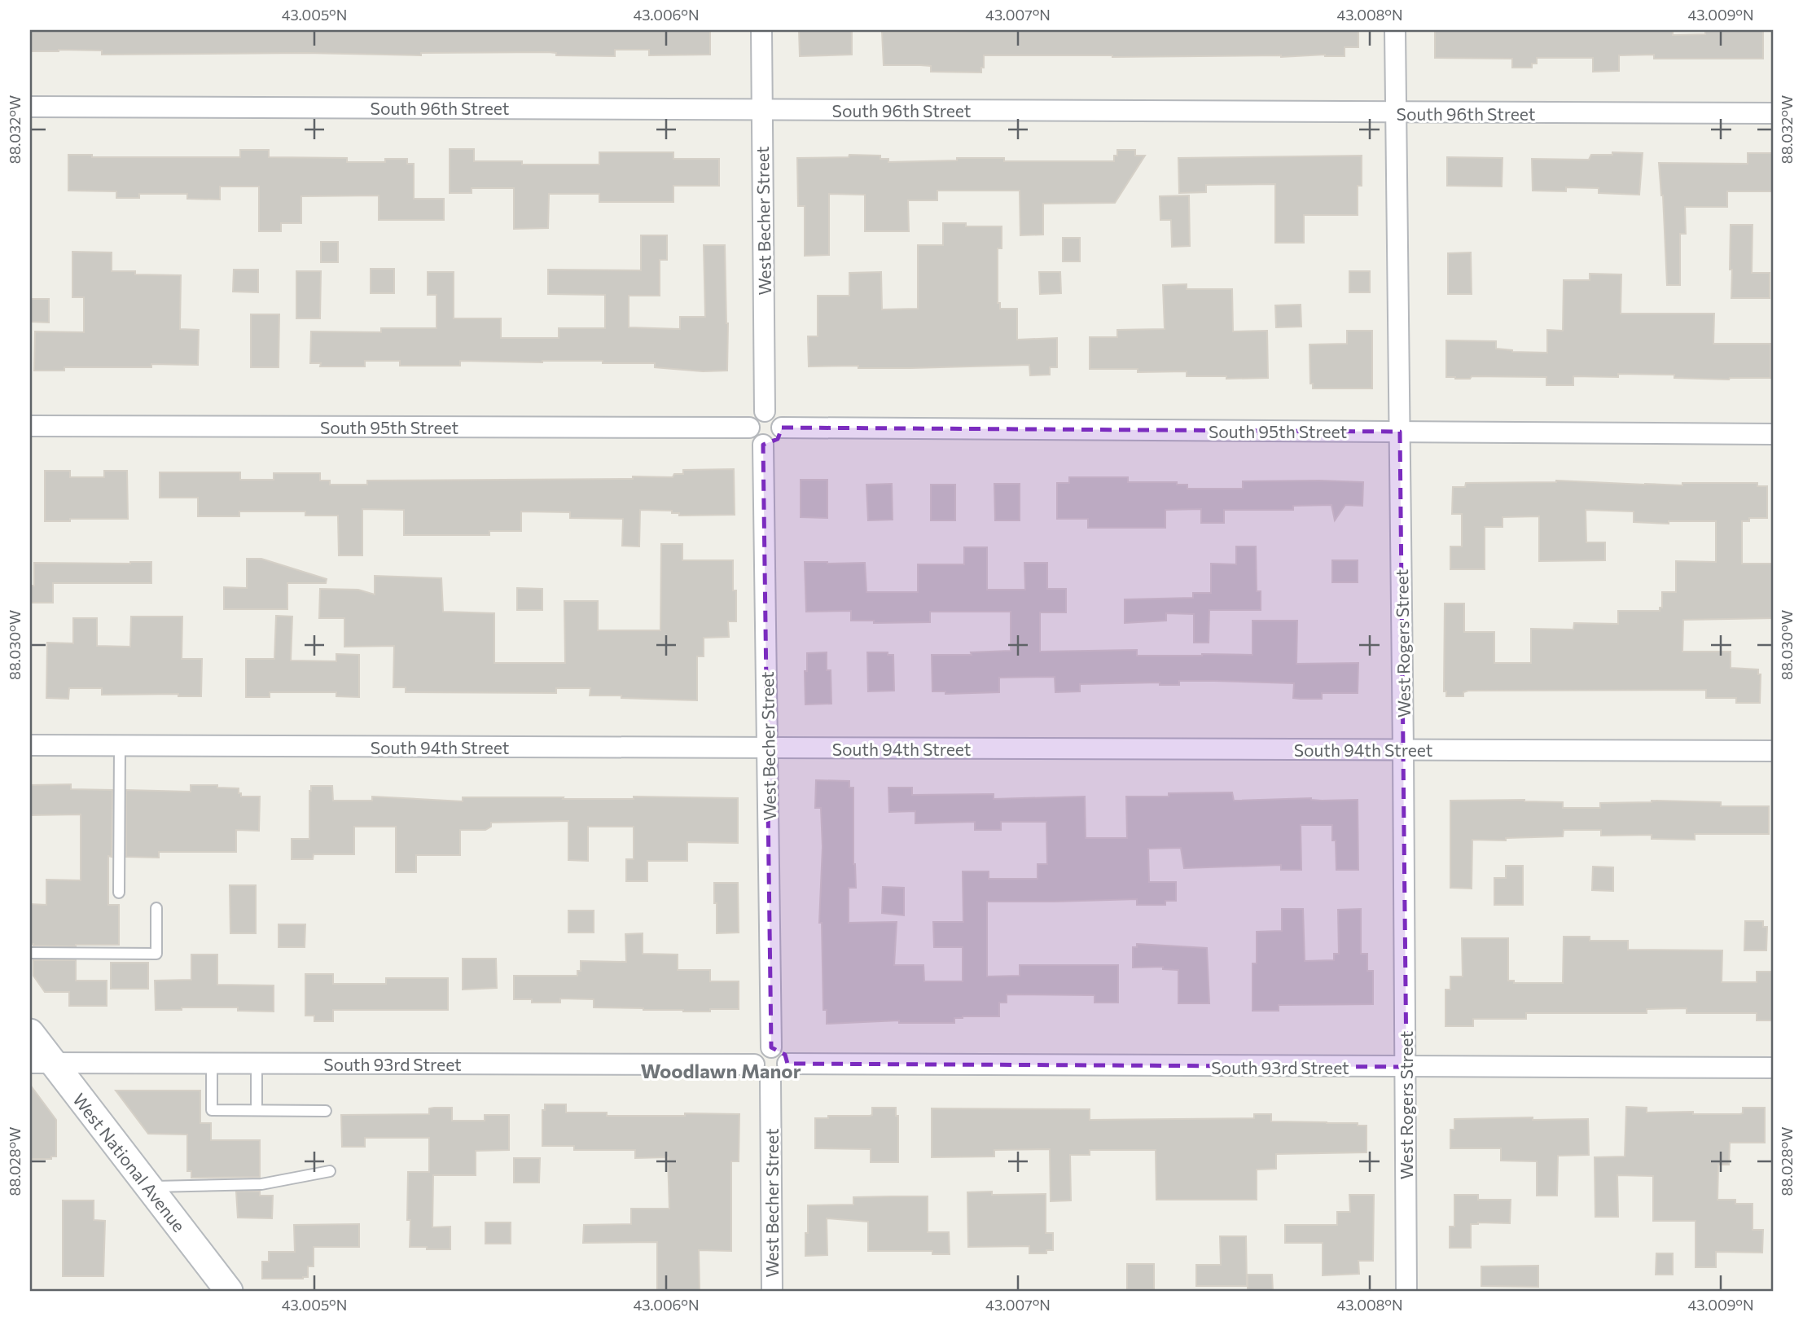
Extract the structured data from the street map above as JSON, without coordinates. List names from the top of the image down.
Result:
{
  "streets": {
    "main road": ["West National Avenue"],
    "street": [
      "South 96th Street",
      "West Becher Street",
      "South 95th Street",
      "West Rogers Street",
      "South 94th Street",
      "South 93rd Street"
    ]
  },
  "crossings": [
    ["South 96th Street", "West Becher Street"],
    ["South 96th Street", "West Rogers Street"],
    ["West Becher Street", "South 95th Street"],
    ["West Becher Street", "South 94th Street"],
    ["West Becher Street", "South 93rd Street"],
    ["South 95th Street", "West Rogers Street"],
    ["West Rogers Street", "South 94th Street"],
    ["West Rogers Street", "South 93rd Street"],
    ["South 93rd Street", "West National Avenue"]
  ],
  "districts": ["Woodlawn Manor"],
  "coordinates": [
    "43.005°N",
    "43.006°N",
    "43.007°N",
    "43.008°N",
    "43.009°N",
    "88.032°W",
    "88.030°W",
    "88.028°W"
  ]
}
